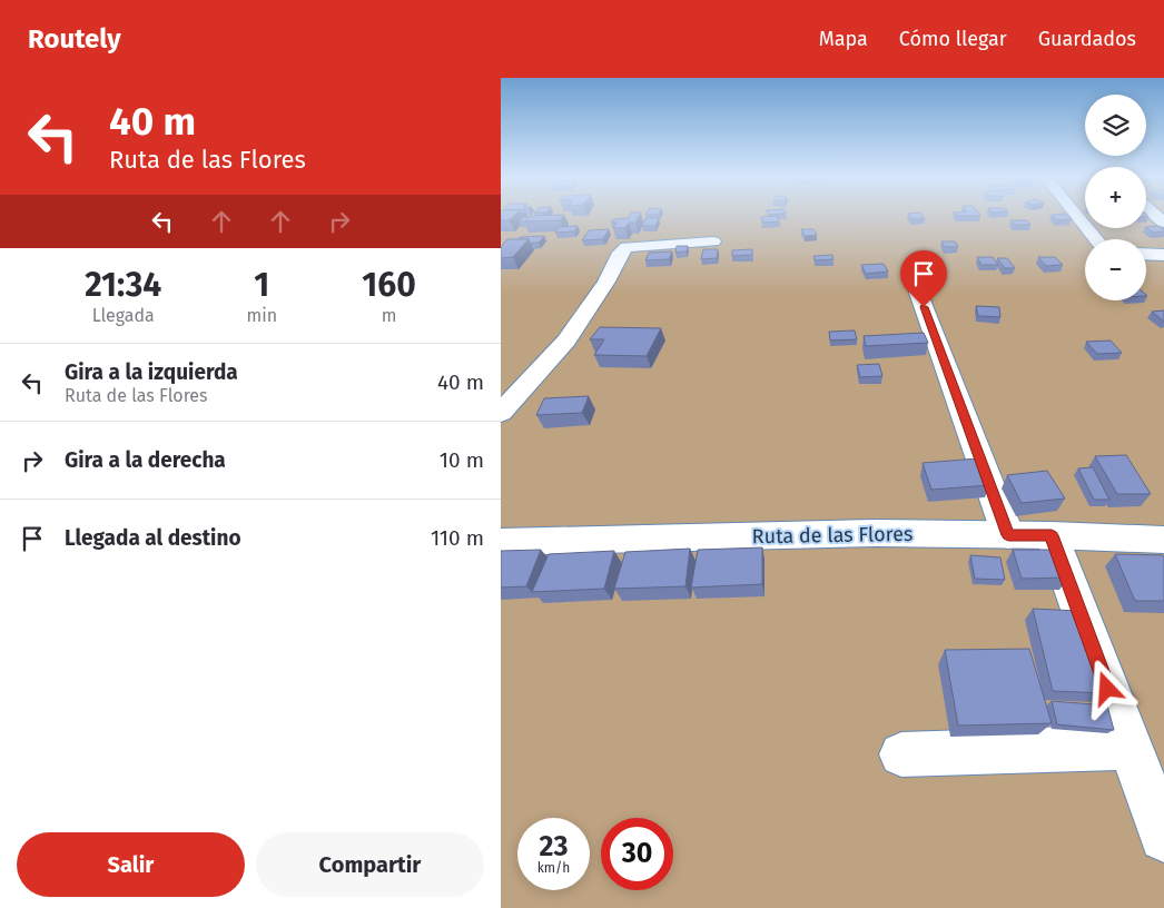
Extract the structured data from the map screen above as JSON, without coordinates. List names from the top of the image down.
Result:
{
  "streets": {
    "street": ["Ruta de las Flores"]
  },
  "page": {
    "header": "Routely",
    "nav": ["Mapa", "Cómo llegar", "Guardados"],
    "turn": ["40 m", "Ruta de las Flores"],
    "map_buttons": ["+", "−"],
    "eta": [
      "21:34",
      "Llegada",
      "1",
      "min",
      "160",
      "m"
    ],
    "list": [
      {
        "name": "Gira a la izquierda",
        "note": "Ruta de las Flores",
        "value": "40 m"
      },
      {
        "name": "Gira a la derecha",
        "value": "10 m"
      },
      {
        "name": "Llegada al destino",
        "value": "110 m"
      }
    ],
    "speed": "23 km/h",
    "limit": "30",
    "buttons": ["Salir", "Compartir"]
  }
}
